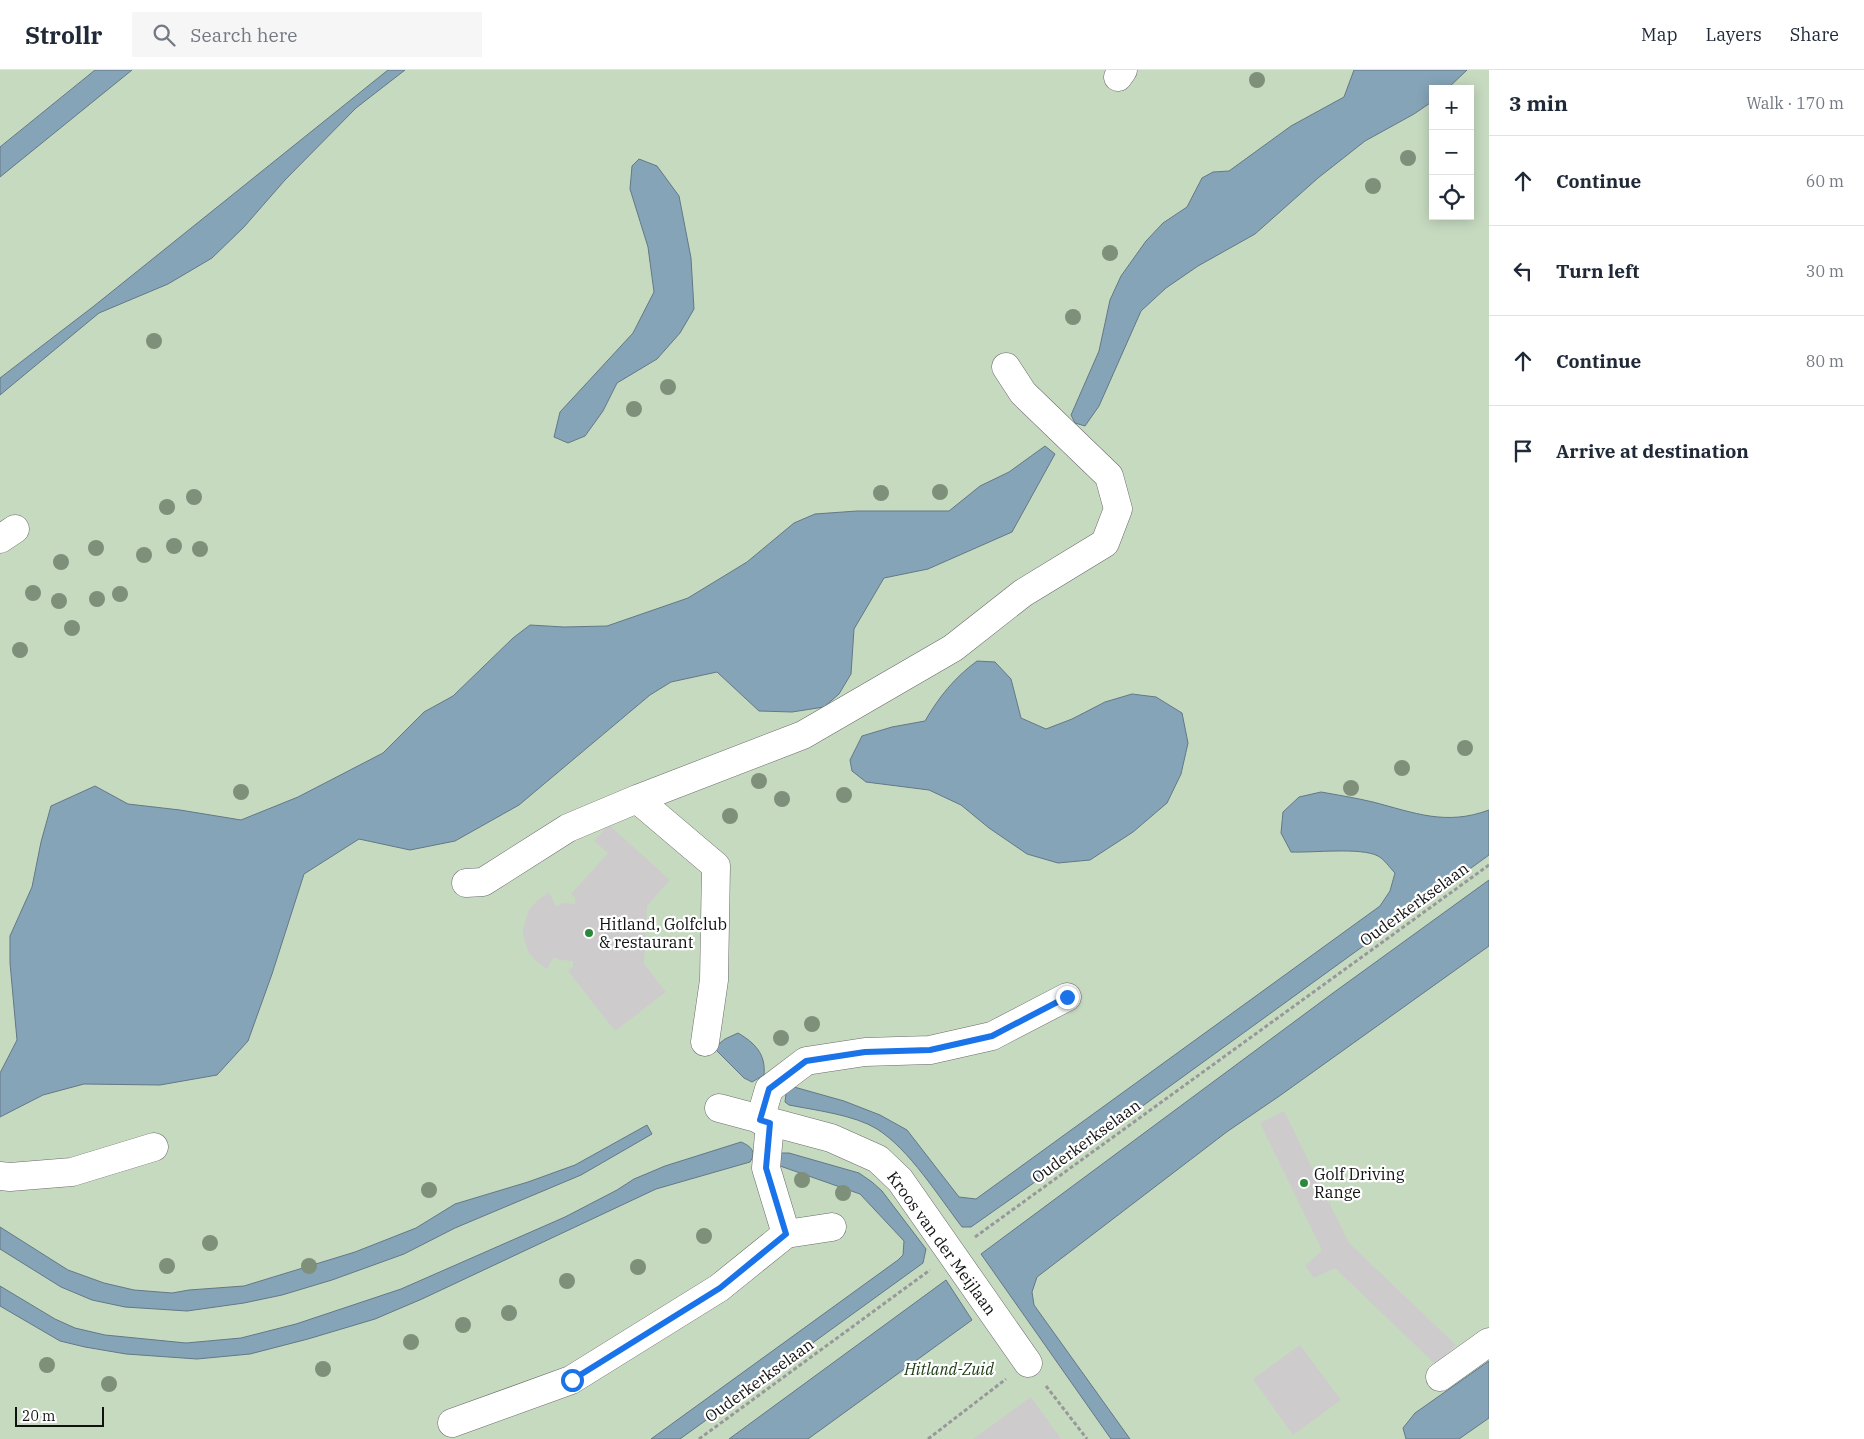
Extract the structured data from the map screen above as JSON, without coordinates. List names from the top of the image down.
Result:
{
  "streets": {
    "lane": ["Kroos van der Meijlaan"],
    "path": ["Ouderkerkselaan"]
  },
  "crossings": [
    ["Ouderkerkselaan", "Kroos van der Meijlaan"]
  ],
  "parks": ["Hitland-Zuid"],
  "places": ["Hitland, Golfclub & restaurant", "Golf Driving Range"],
  "scale_bar": "20 m",
  "page": {
    "header": "Strollr",
    "search": "Search here",
    "nav": ["Map", "Layers", "Share"],
    "heading": ["3 min", "Walk · 170 m"],
    "map_buttons": ["+", "−"],
    "list": [
      ["Continue", "60 m"],
      ["Turn left", "30 m"],
      ["Continue", "80 m"],
      "Arrive at destination"
    ],
    "scale": "20 m"
  }
}
